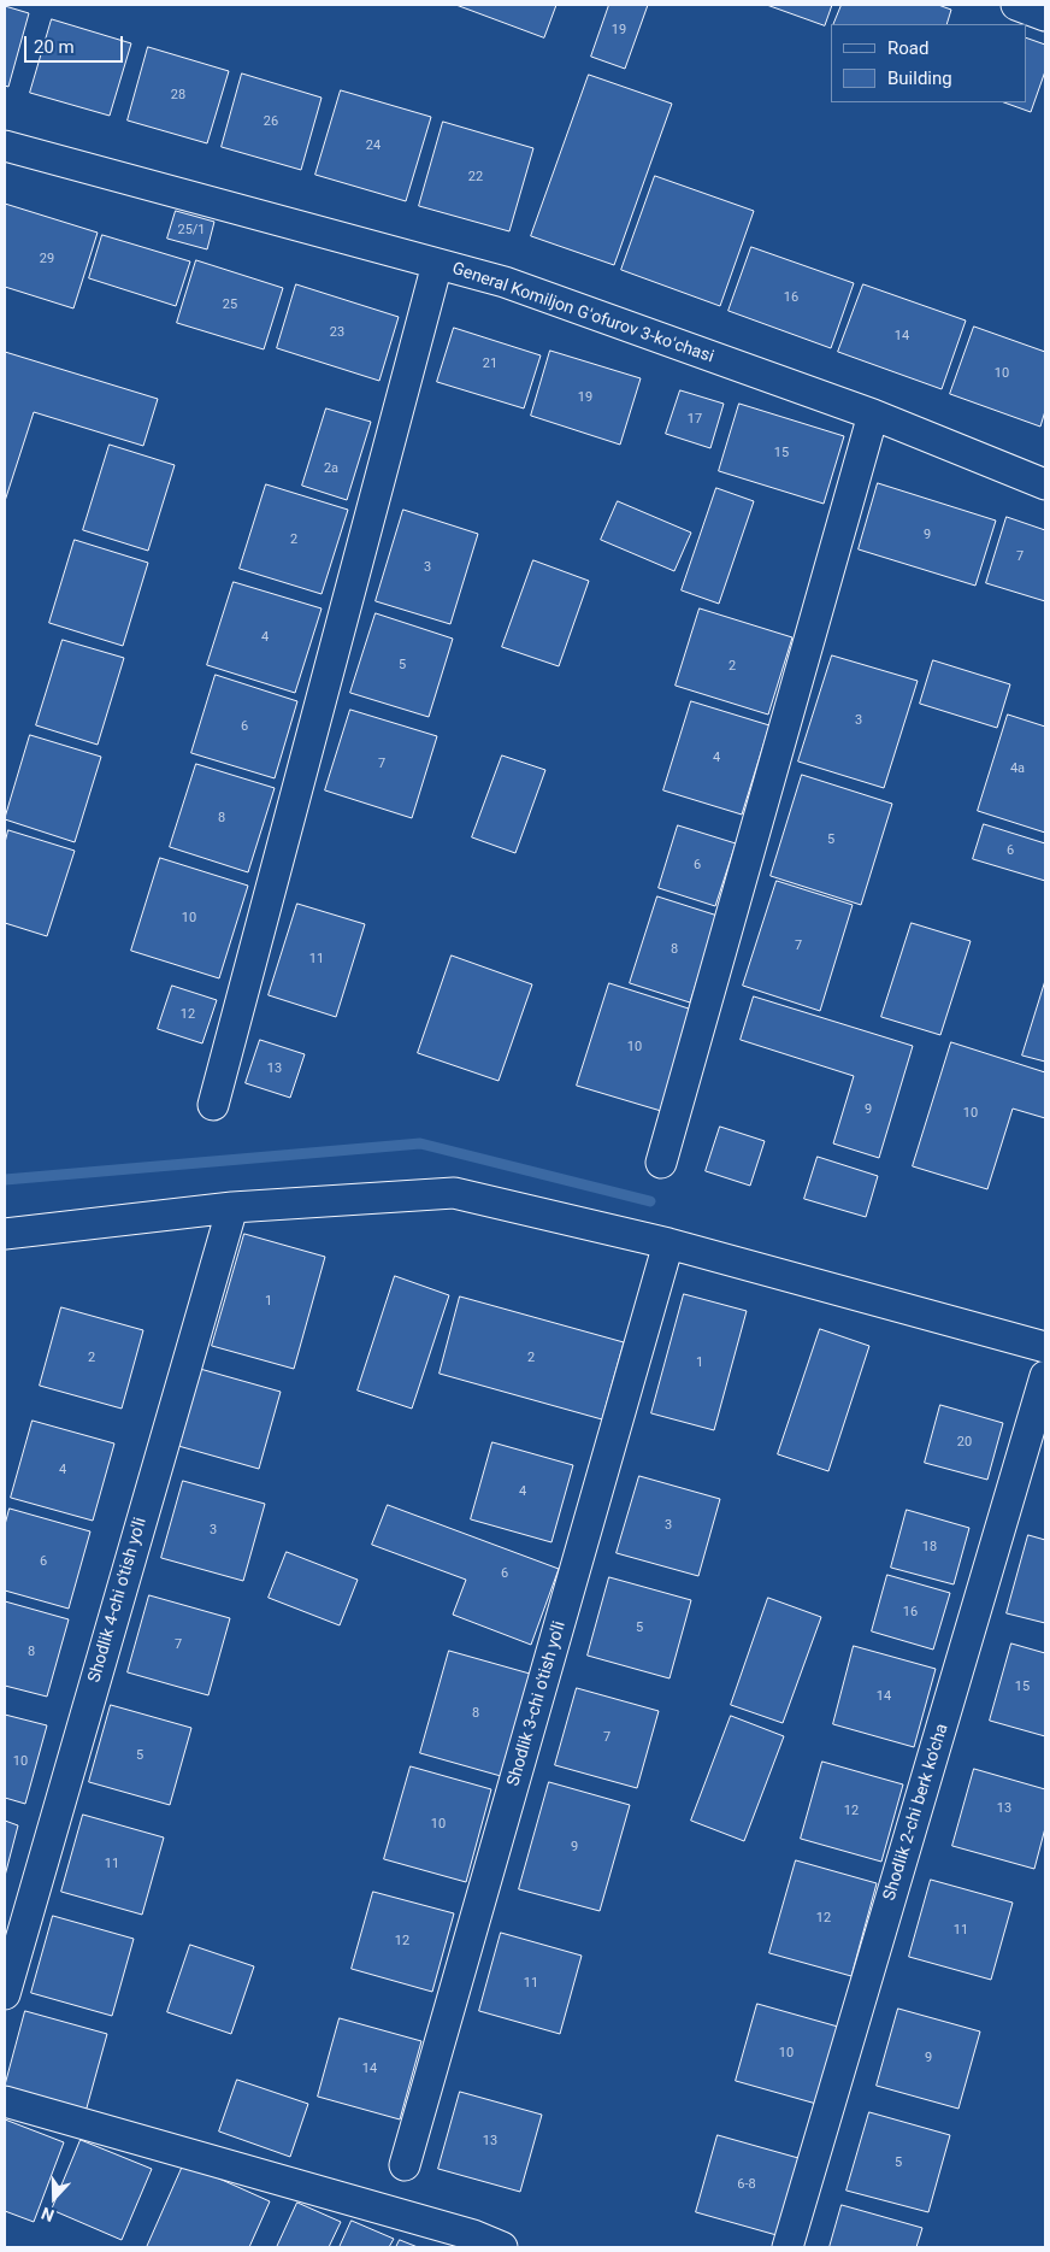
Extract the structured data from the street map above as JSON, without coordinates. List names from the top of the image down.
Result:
{
  "streets": {
    "street": [
      "General Komiljon Gʻofurov 3-koʻchasi",
      "Shodlik 4-chi o'tish yo'li",
      "Shodlik 3-chi o'tish yo'li",
      "Shodlik 2-chi berk ko'cha"
    ]
  },
  "house_numbers": [
    "19",
    "28",
    "26",
    "24",
    "22",
    "25/1",
    "29",
    "16",
    "25",
    "23",
    "14",
    "21",
    "10",
    "19",
    "17",
    "15",
    "2a",
    "9",
    "2",
    "7",
    "3",
    "4",
    "5",
    "2",
    "3",
    "6",
    "4",
    "7",
    "4a",
    "8",
    "5",
    "6",
    "6",
    "10",
    "7",
    "8",
    "11",
    "12",
    "10",
    "13",
    "9",
    "10",
    "1",
    "2",
    "2",
    "1",
    "20",
    "4",
    "4",
    "3",
    "3",
    "18",
    "6",
    "6",
    "16",
    "5",
    "7",
    "8",
    "15",
    "14",
    "8",
    "7",
    "5",
    "10",
    "13",
    "12",
    "10",
    "9",
    "11",
    "12",
    "11",
    "12",
    "11",
    "10",
    "9",
    "14",
    "13",
    "5",
    "6-8"
  ],
  "legend": ["Road", "Building"],
  "scale_bar": "20 m",
  "north": "bottom"
}
